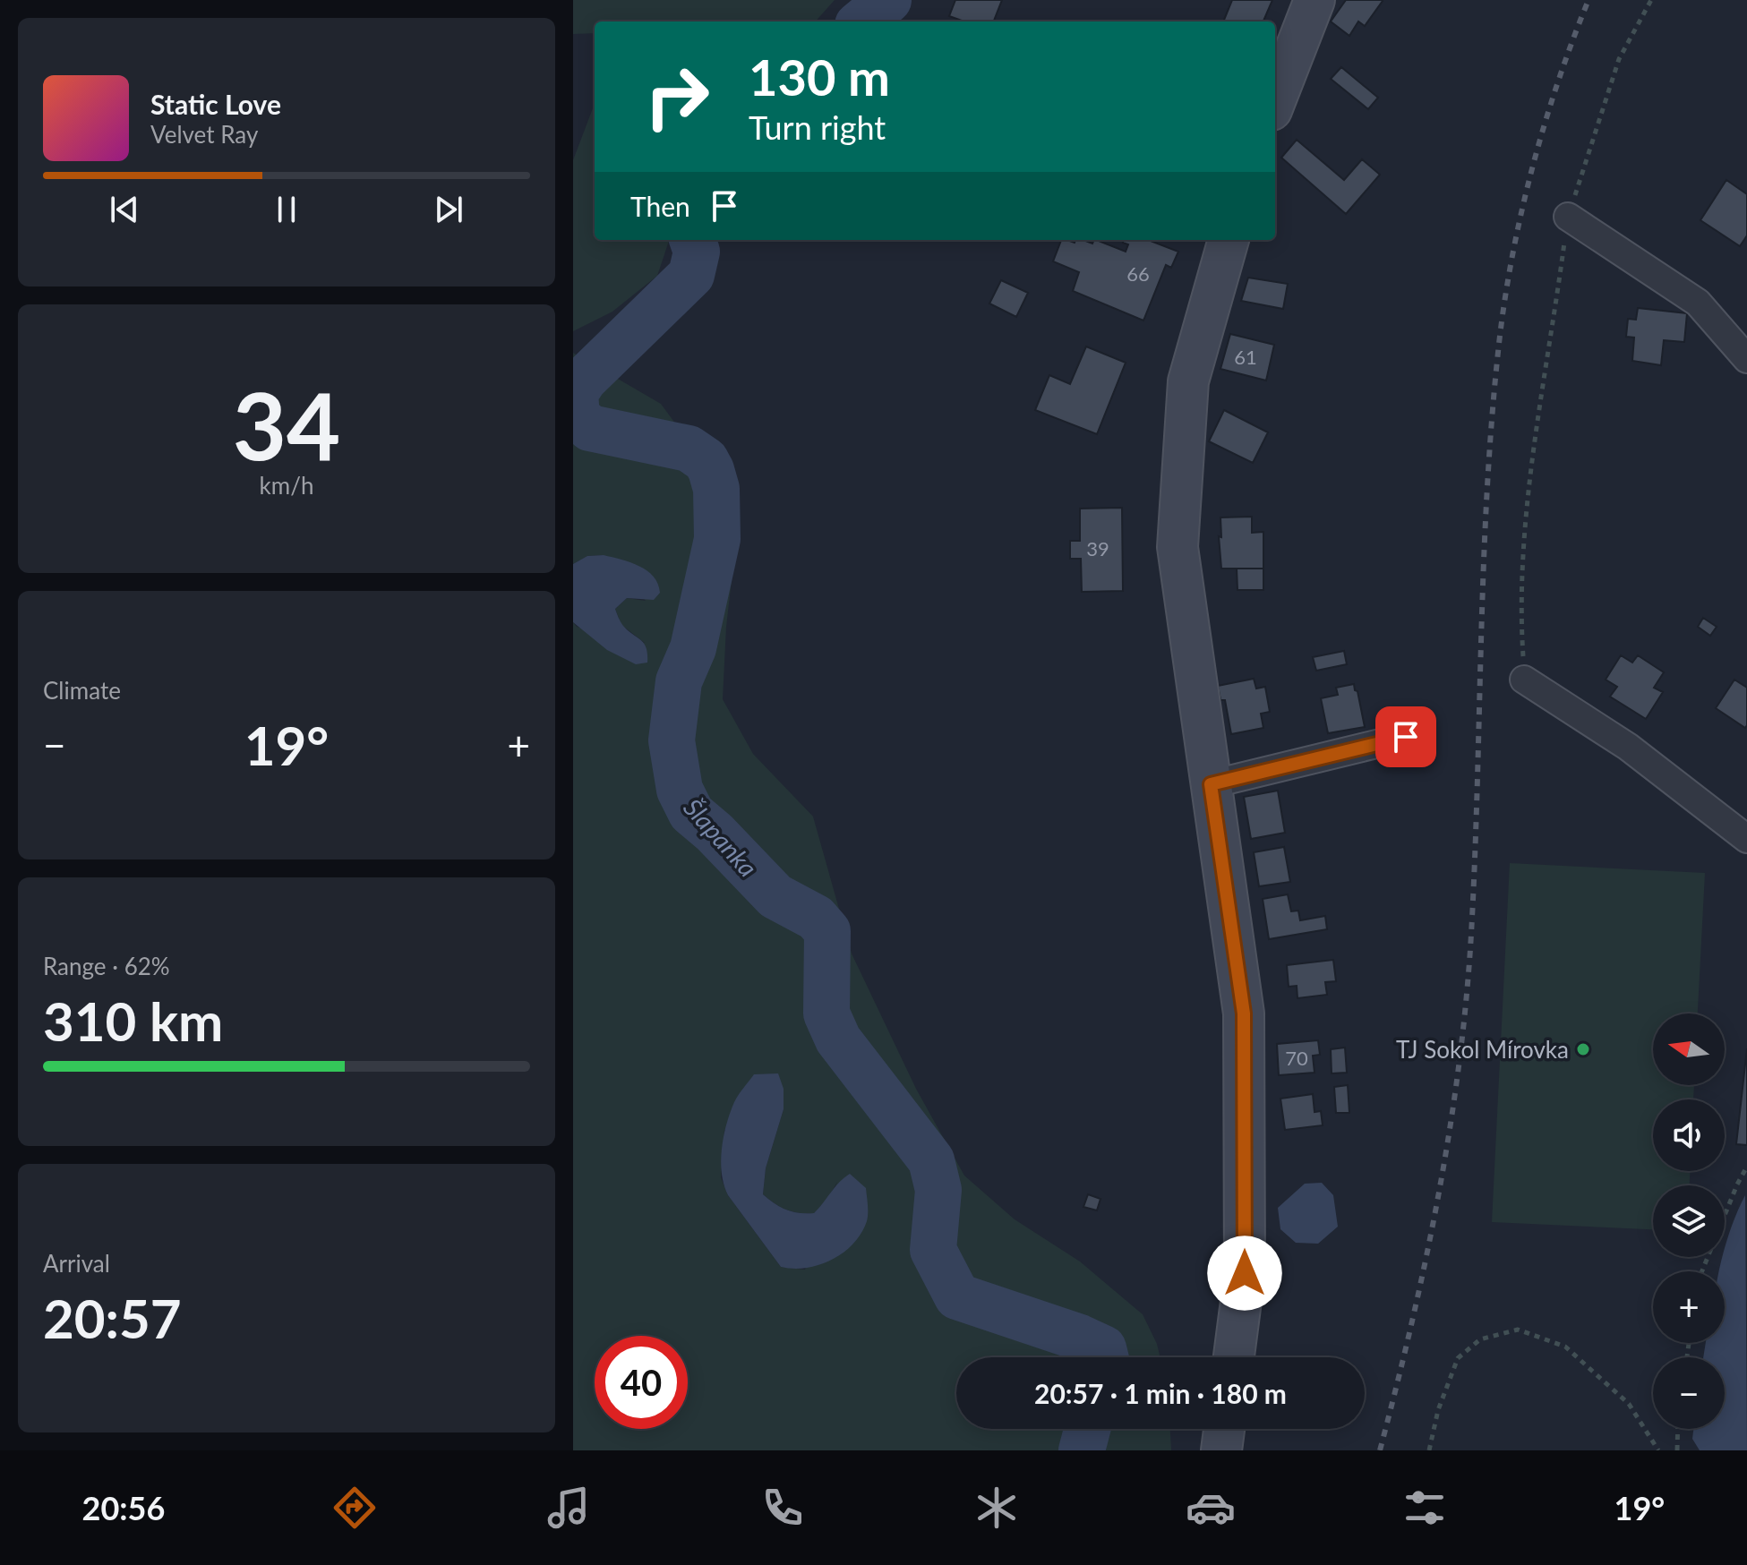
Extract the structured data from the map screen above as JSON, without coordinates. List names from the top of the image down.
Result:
{
  "water": ["Šlapanka"],
  "places": ["TJ Sokol Mírovka"],
  "house_numbers": [
    "66",
    "61",
    "39",
    "70"
  ],
  "north": "left",
  "page": {
    "turn": ["130 m", "Turn right"],
    "song": ["Static Love", "Velvet Ray"],
    "then": "Then",
    "tile": [
      ["34", "km/h"],
      "Climate",
      ["Range · 62%", "310 km"],
      ["Arrival", "20:57"]
    ],
    "heat": ["−", "19°", "+"],
    "map_buttons": ["+", "−"],
    "limit": "40",
    "trip": "20:57 · 1 min · 180 m",
    "tabs": ["20:56", "19°"]
  }
}
